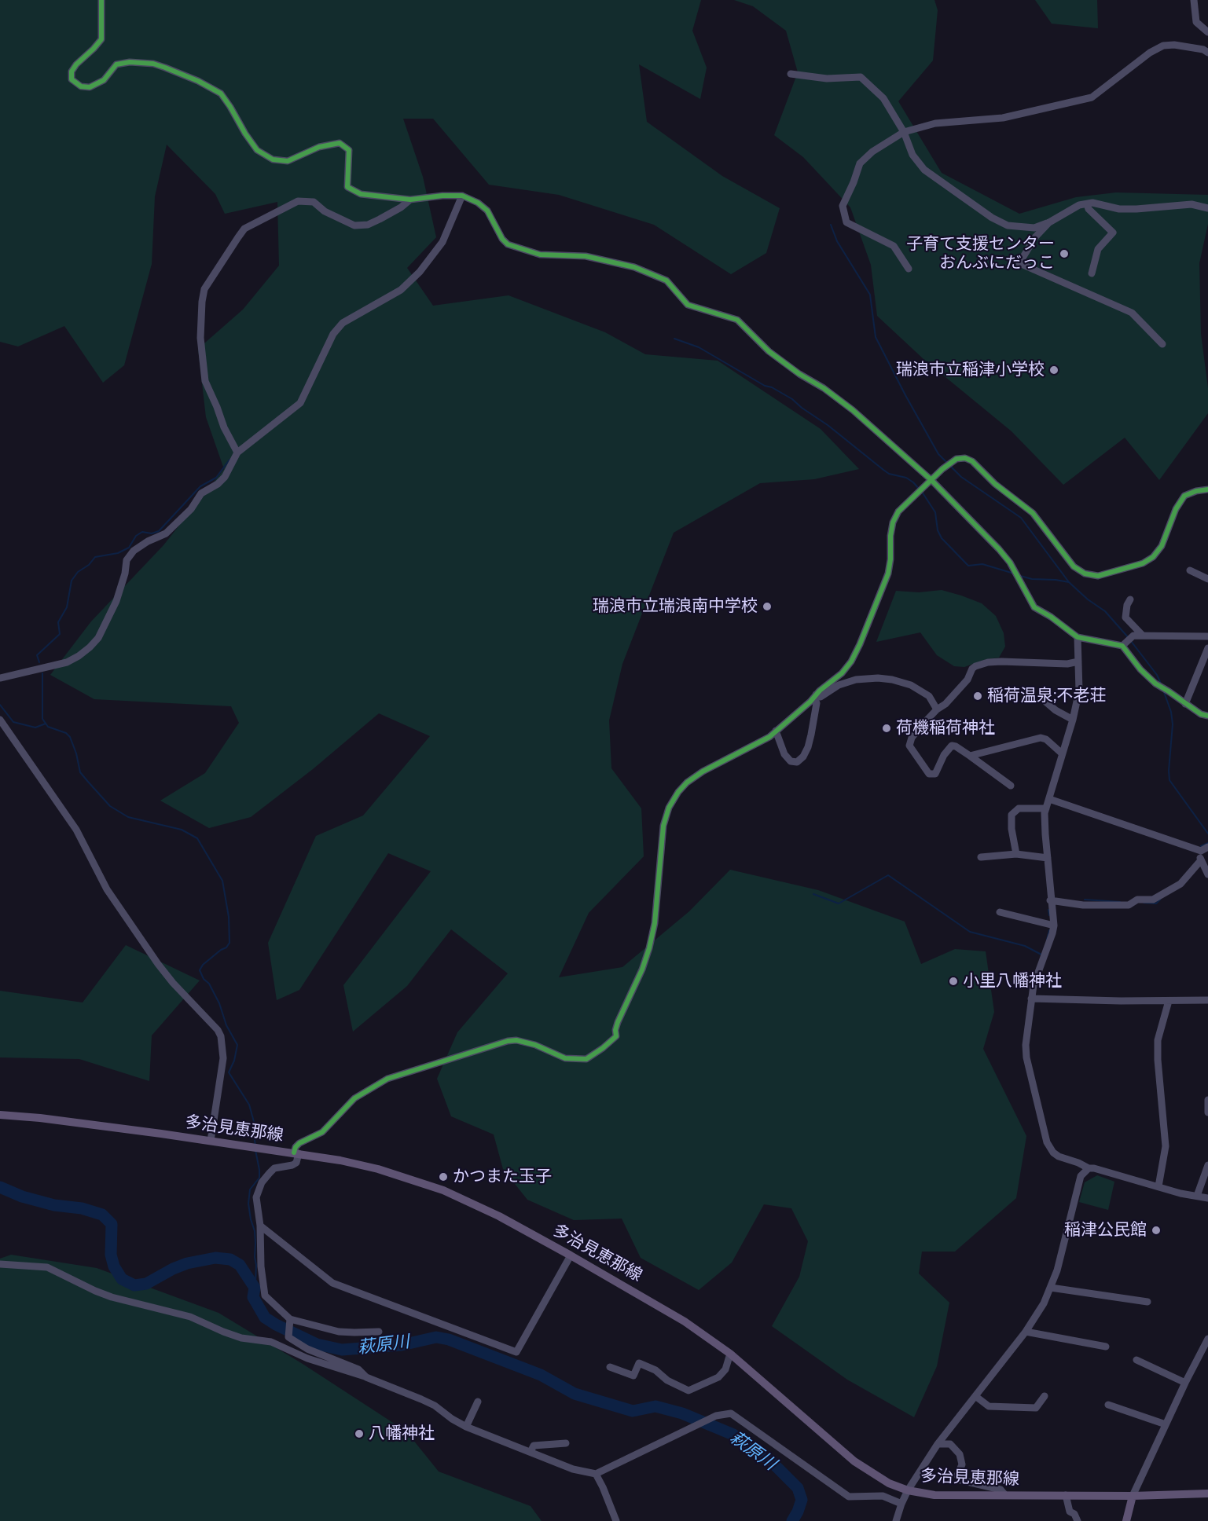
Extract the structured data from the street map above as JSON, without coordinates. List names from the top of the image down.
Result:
{
  "streets": {
    "main road": ["多治見恵那線"]
  },
  "water": ["萩原川"],
  "places": [
    "子育て支援センター おんぶにだっこ",
    "瑞浪市立稲津小学校",
    "瑞浪市立瑞浪南中学校",
    "稲荷温泉;不老荘",
    "荷機稲荷神社",
    "小里八幡神社",
    "かつまた玉子",
    "稲津公民館",
    "八幡神社"
  ]
}
